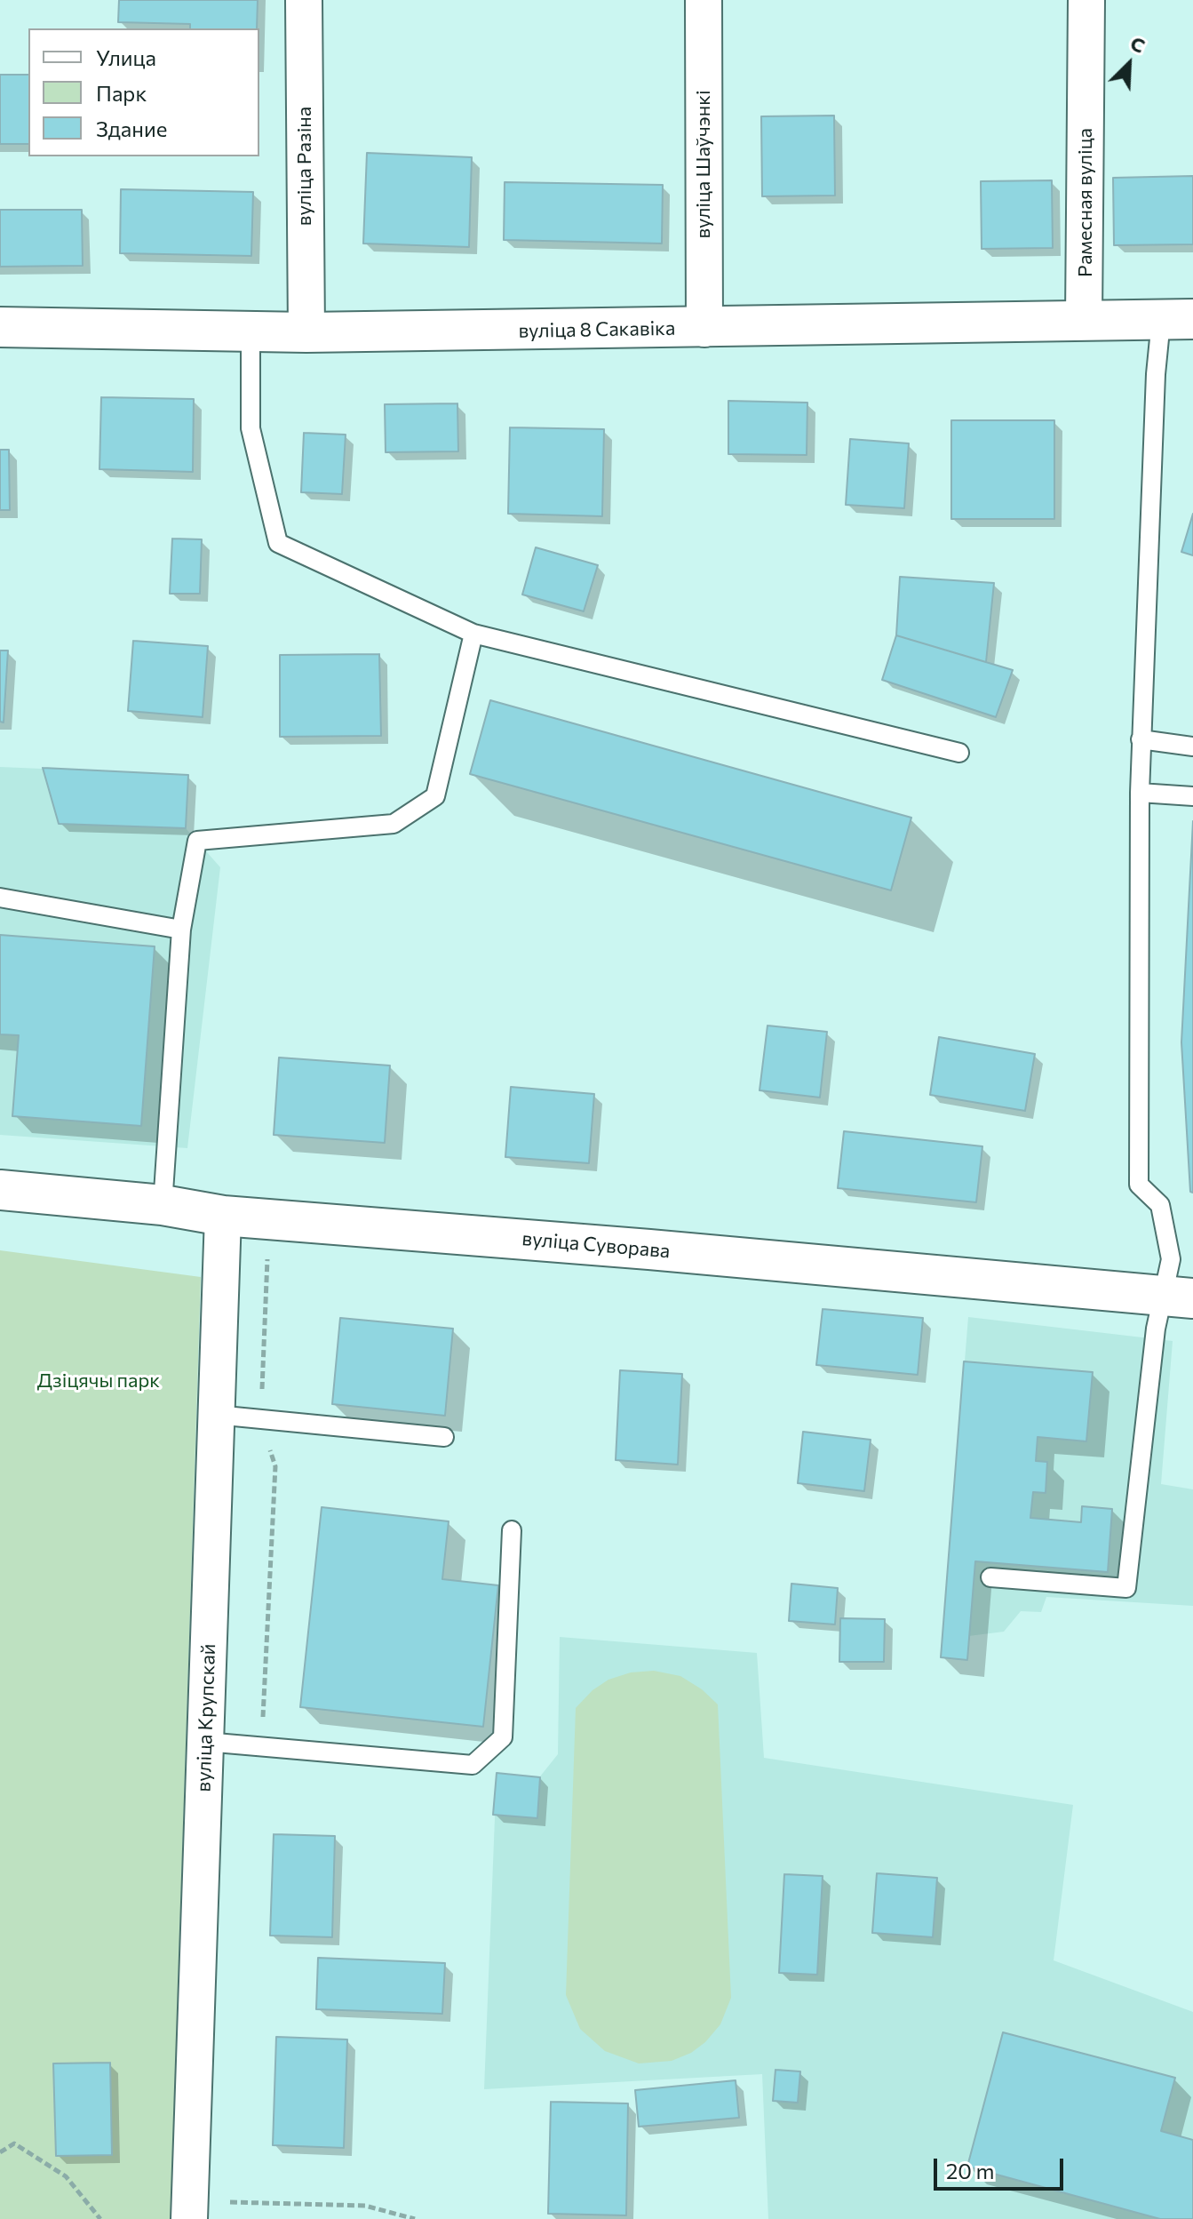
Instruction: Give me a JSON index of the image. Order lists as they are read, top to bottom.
{
  "streets": {
    "street": [
      "вуліца Шаўчэнкі",
      "вуліца Разіна",
      "Рамесная вуліца",
      "вуліца 8 Сакавіка",
      "вуліца Суворава",
      "вуліца Крупскай"
    ]
  },
  "crossings": [
    ["вуліца Шаўчэнкі", "вуліца 8 Сакавіка"],
    ["вуліца Разіна", "вуліца 8 Сакавіка"],
    ["Рамесная вуліца", "вуліца 8 Сакавіка"],
    ["вуліца Суворава", "вуліца Крупскай"]
  ],
  "parks": ["Дзіцячы парк"],
  "legend": ["Улица", "Парк", "Здание"],
  "scale_bar": "20 m",
  "north": "top right"
}
